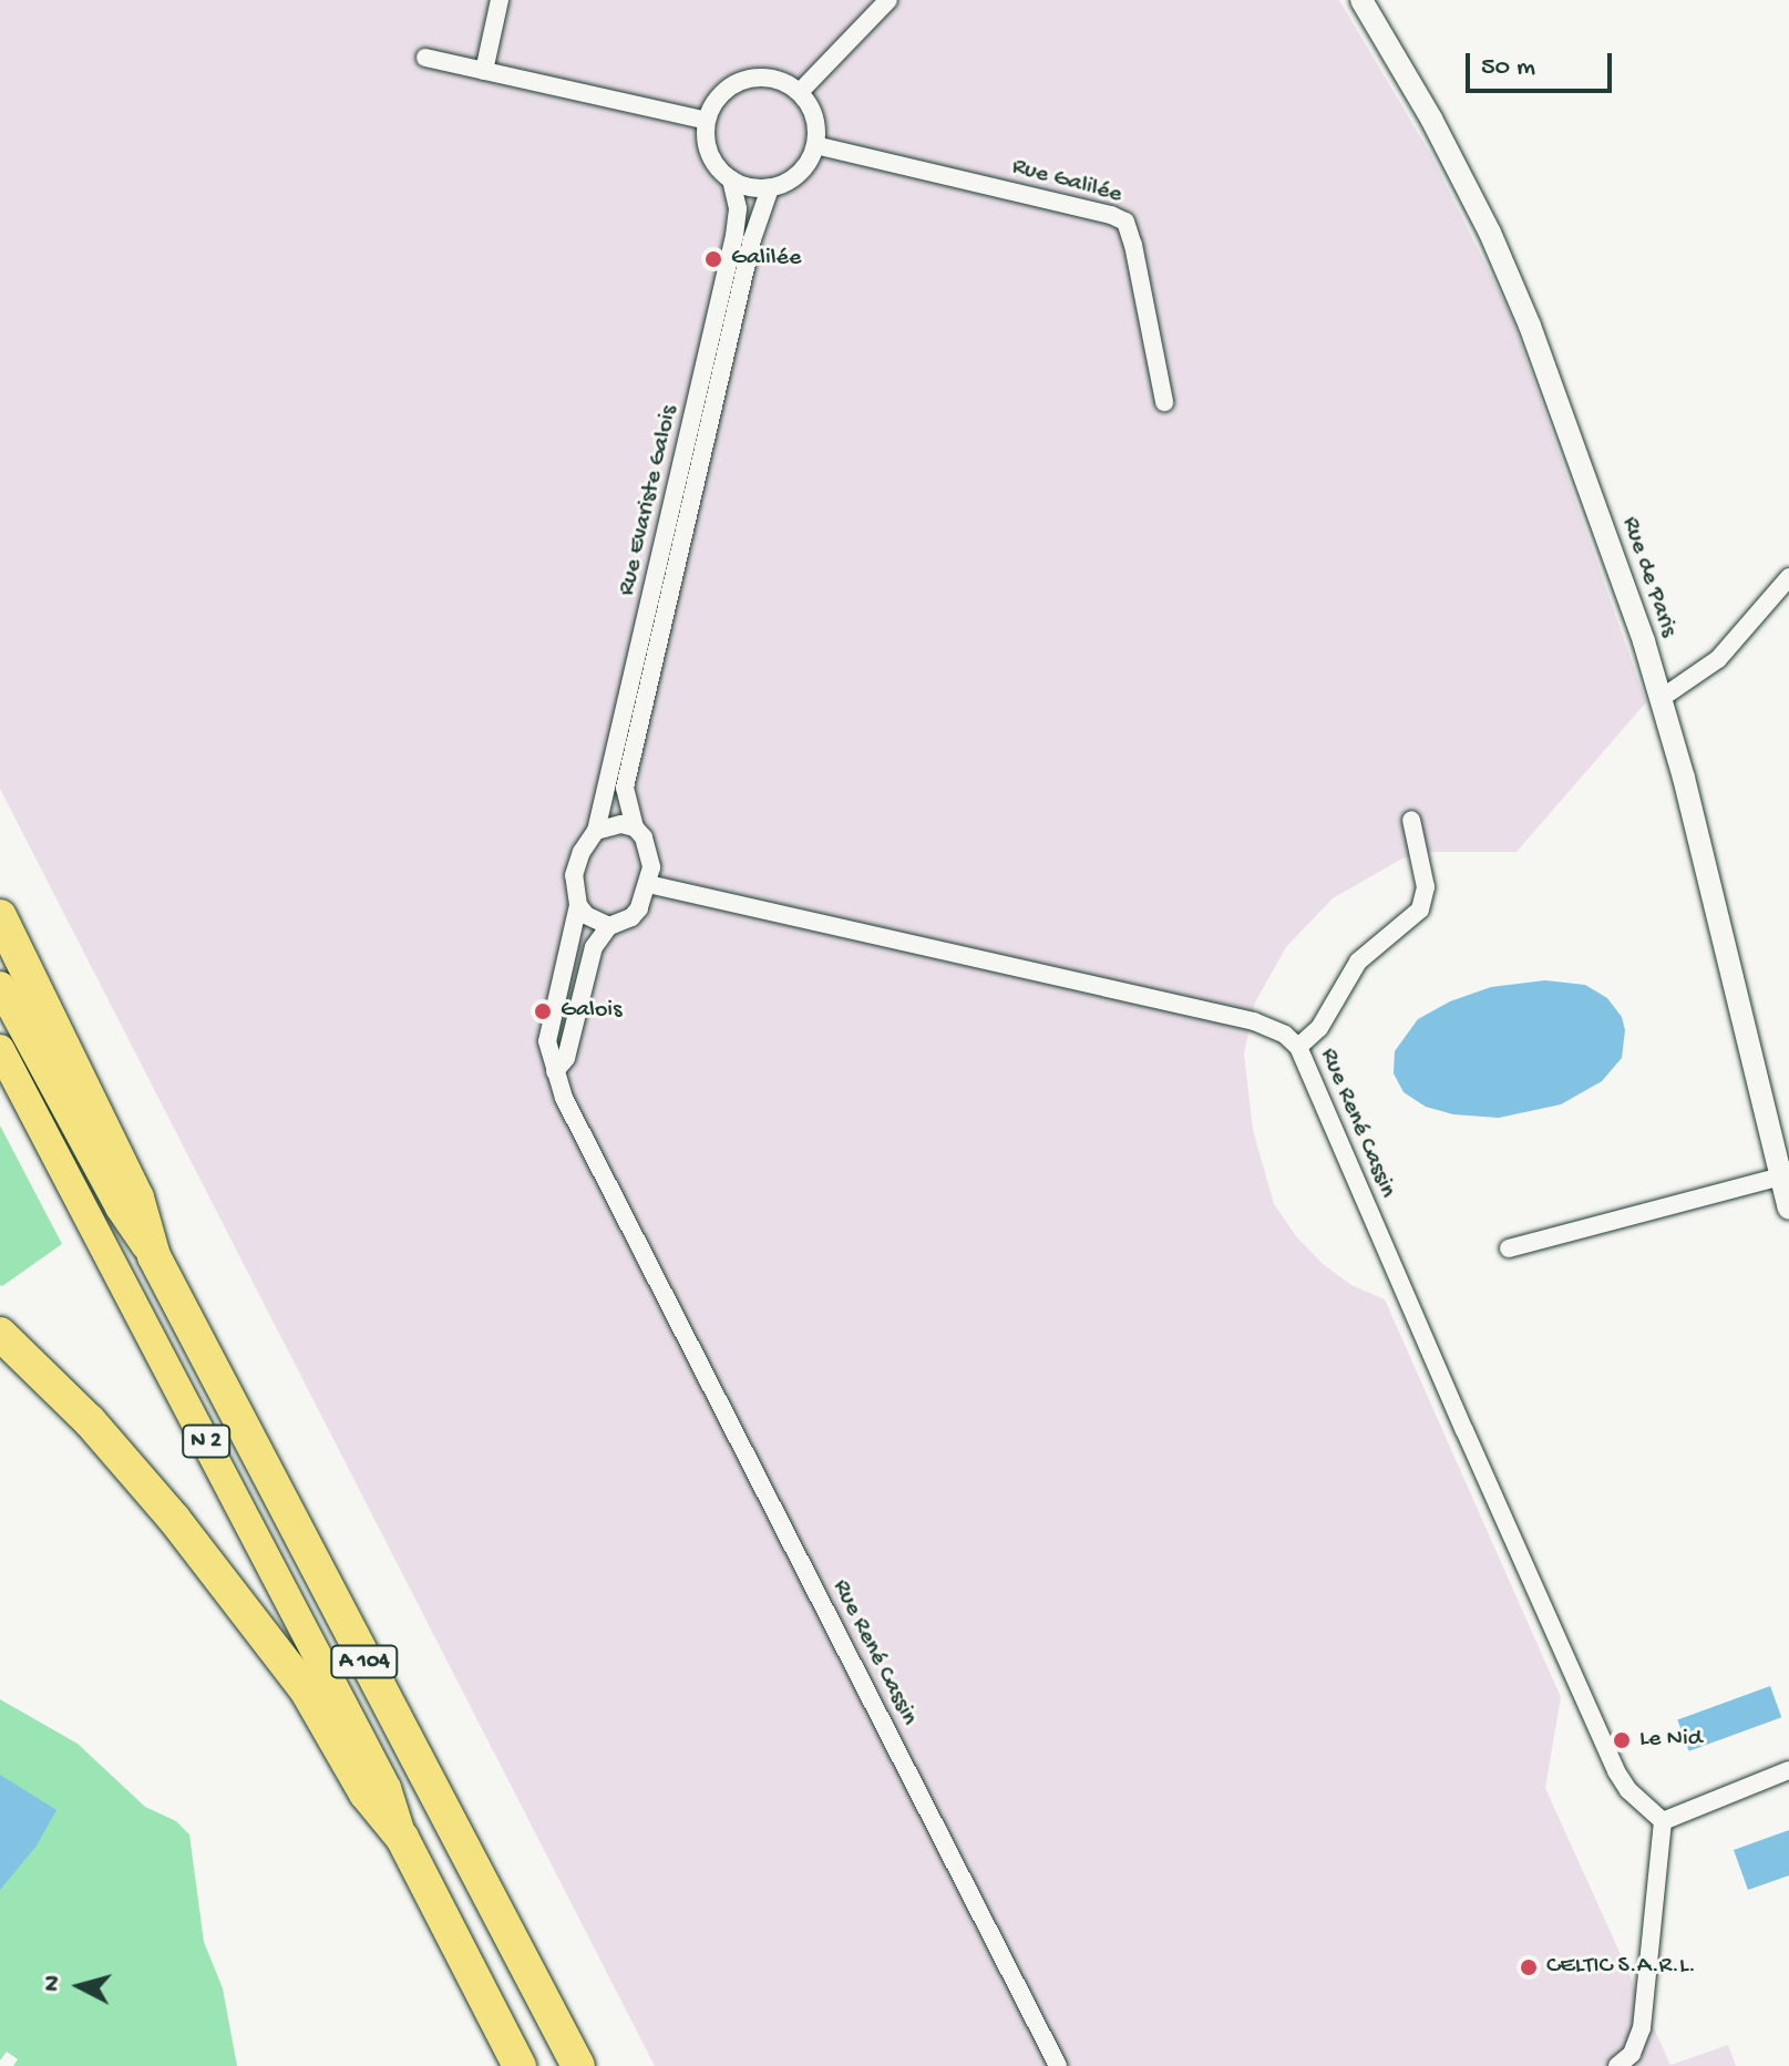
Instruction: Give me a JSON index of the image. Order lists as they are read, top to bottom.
{
  "streets": {
    "highway": ["N 2", "A 104"],
    "street": [
      "Rue Galilée",
      "Rue Evariste Galois",
      "Rue de Paris",
      "Rue René Cassin"
    ]
  },
  "crossings": [
    ["Rue Galilée", "Rue Evariste Galois"],
    ["Rue Evariste Galois", "Rue René Cassin"],
    ["N 2", "A 104"]
  ],
  "places": [
    "Galilée",
    "Galois",
    "Le Nid",
    "CELTIC S.A.R.L."
  ],
  "scale_bar": "50 m",
  "north": "left"
}
